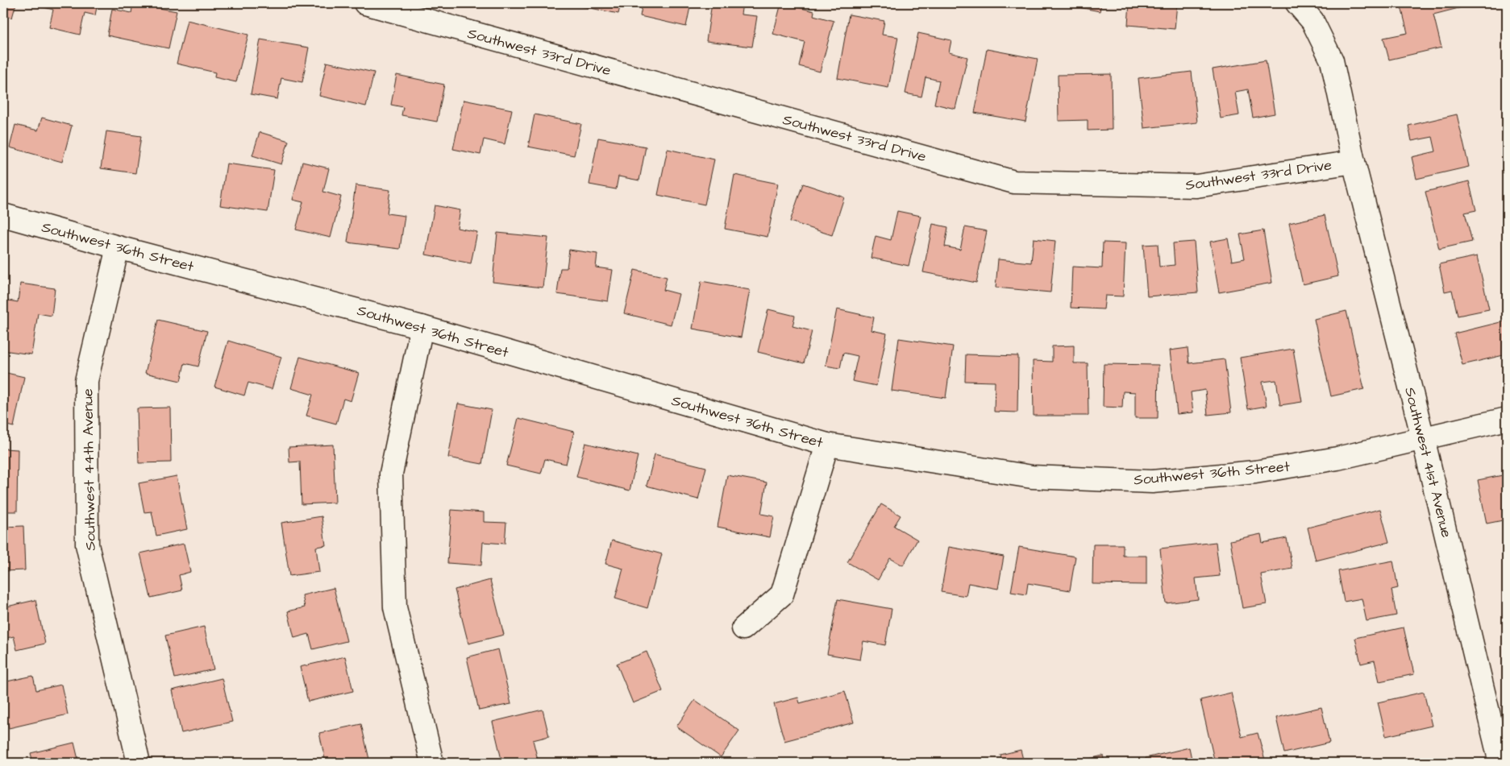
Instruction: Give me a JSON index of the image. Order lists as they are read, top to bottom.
{
  "streets": {
    "street": [
      "Southwest 33rd Drive",
      "Southwest 36th Street",
      "Southwest 41st Avenue",
      "Southwest 44th Avenue"
    ]
  },
  "crossings": [
    ["Southwest 33rd Drive", "Southwest 41st Avenue"],
    ["Southwest 36th Street", "Southwest 41st Avenue"],
    ["Southwest 36th Street", "Southwest 44th Avenue"]
  ]
}
